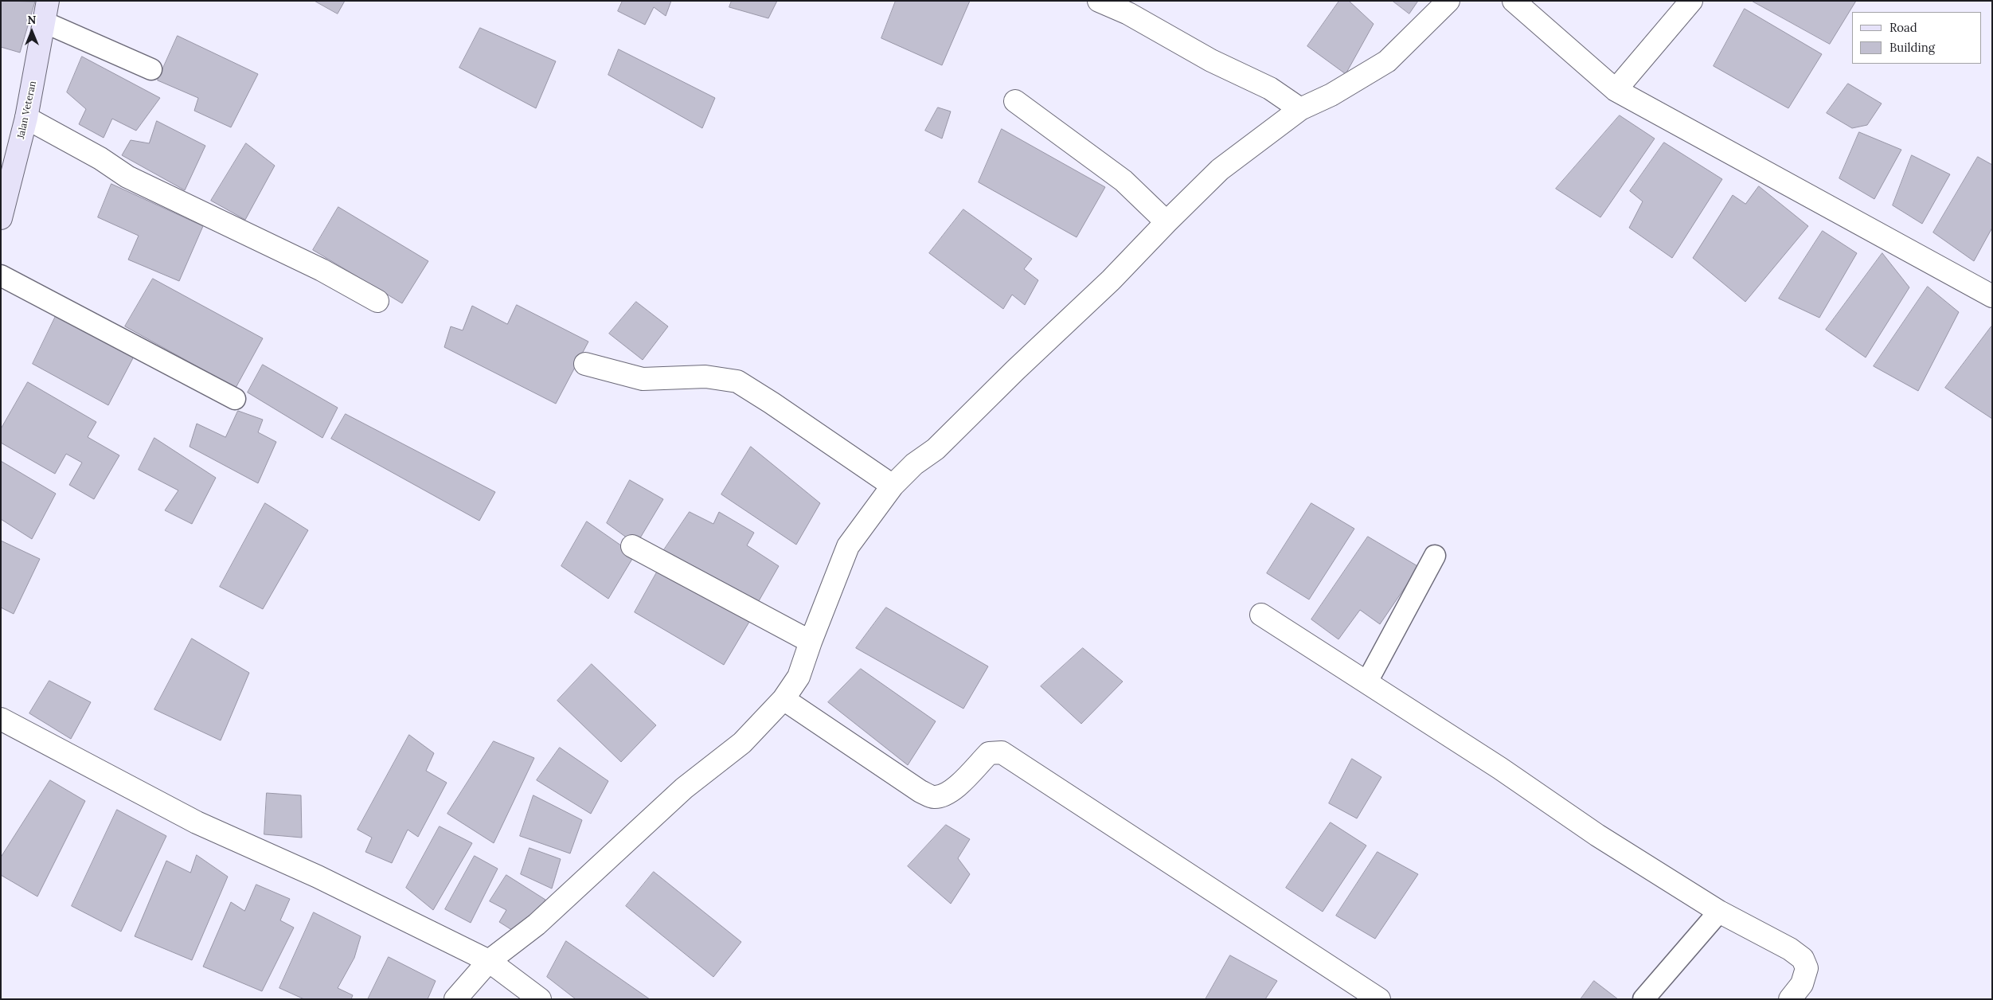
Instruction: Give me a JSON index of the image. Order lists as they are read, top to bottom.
{
  "streets": {
    "street": ["Jalan Veteran"]
  },
  "legend": ["Road", "Building"],
  "north": "top"
}
